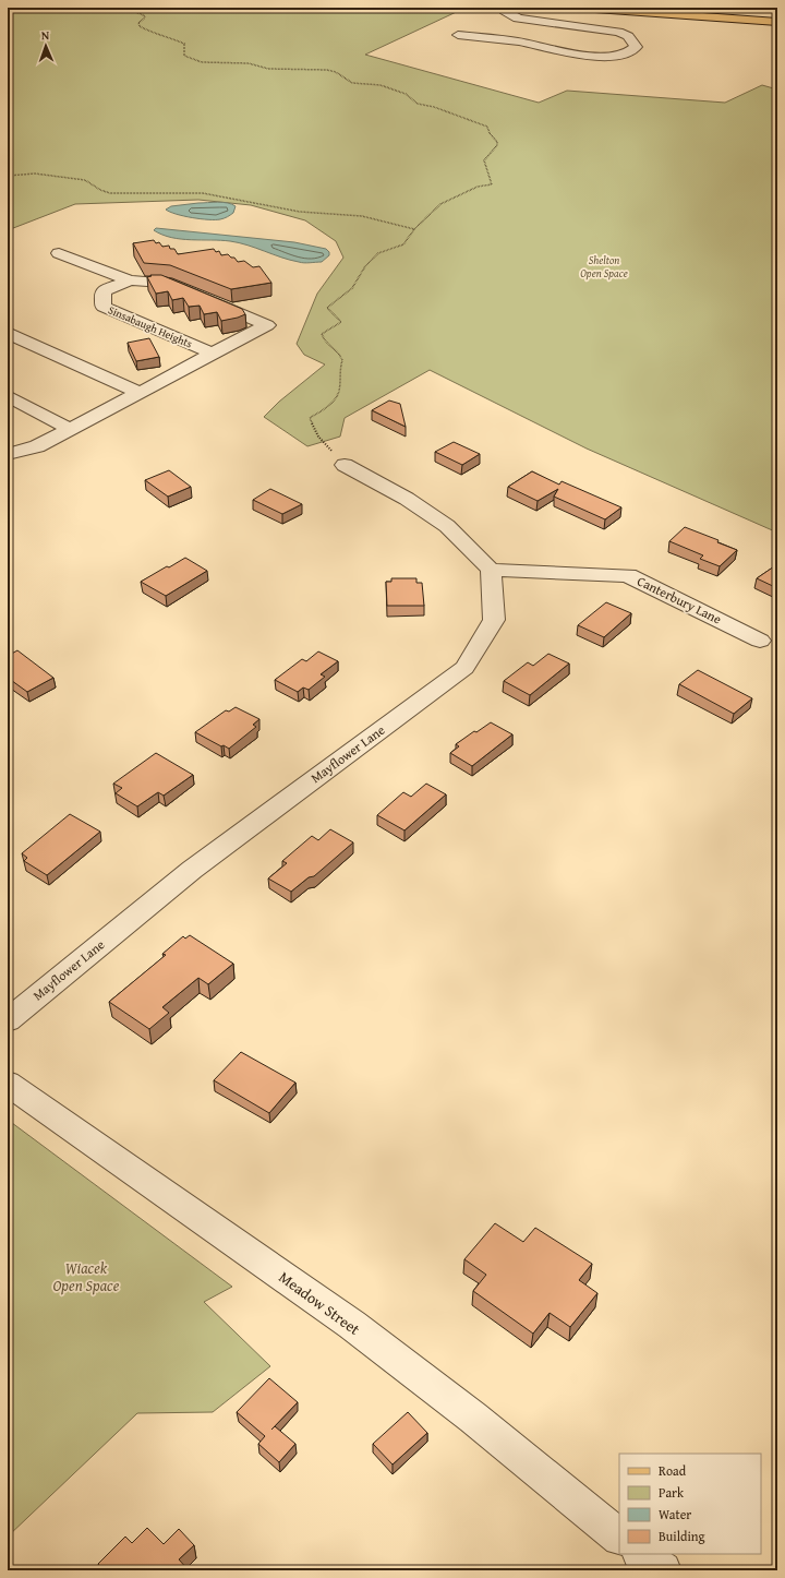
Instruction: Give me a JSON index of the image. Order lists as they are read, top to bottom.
{
  "streets": {
    "street": [
      "Sinsabaugh Heights",
      "Canterbury Lane",
      "Mayflower Lane",
      "Meadow Street"
    ]
  },
  "crossings": [
    ["Canterbury Lane", "Mayflower Lane"]
  ],
  "parks": ["Shelton Open Space", "Wiacek Open Space"],
  "legend": [
    "Road",
    "Park",
    "Water",
    "Building"
  ],
  "north": "top"
}
